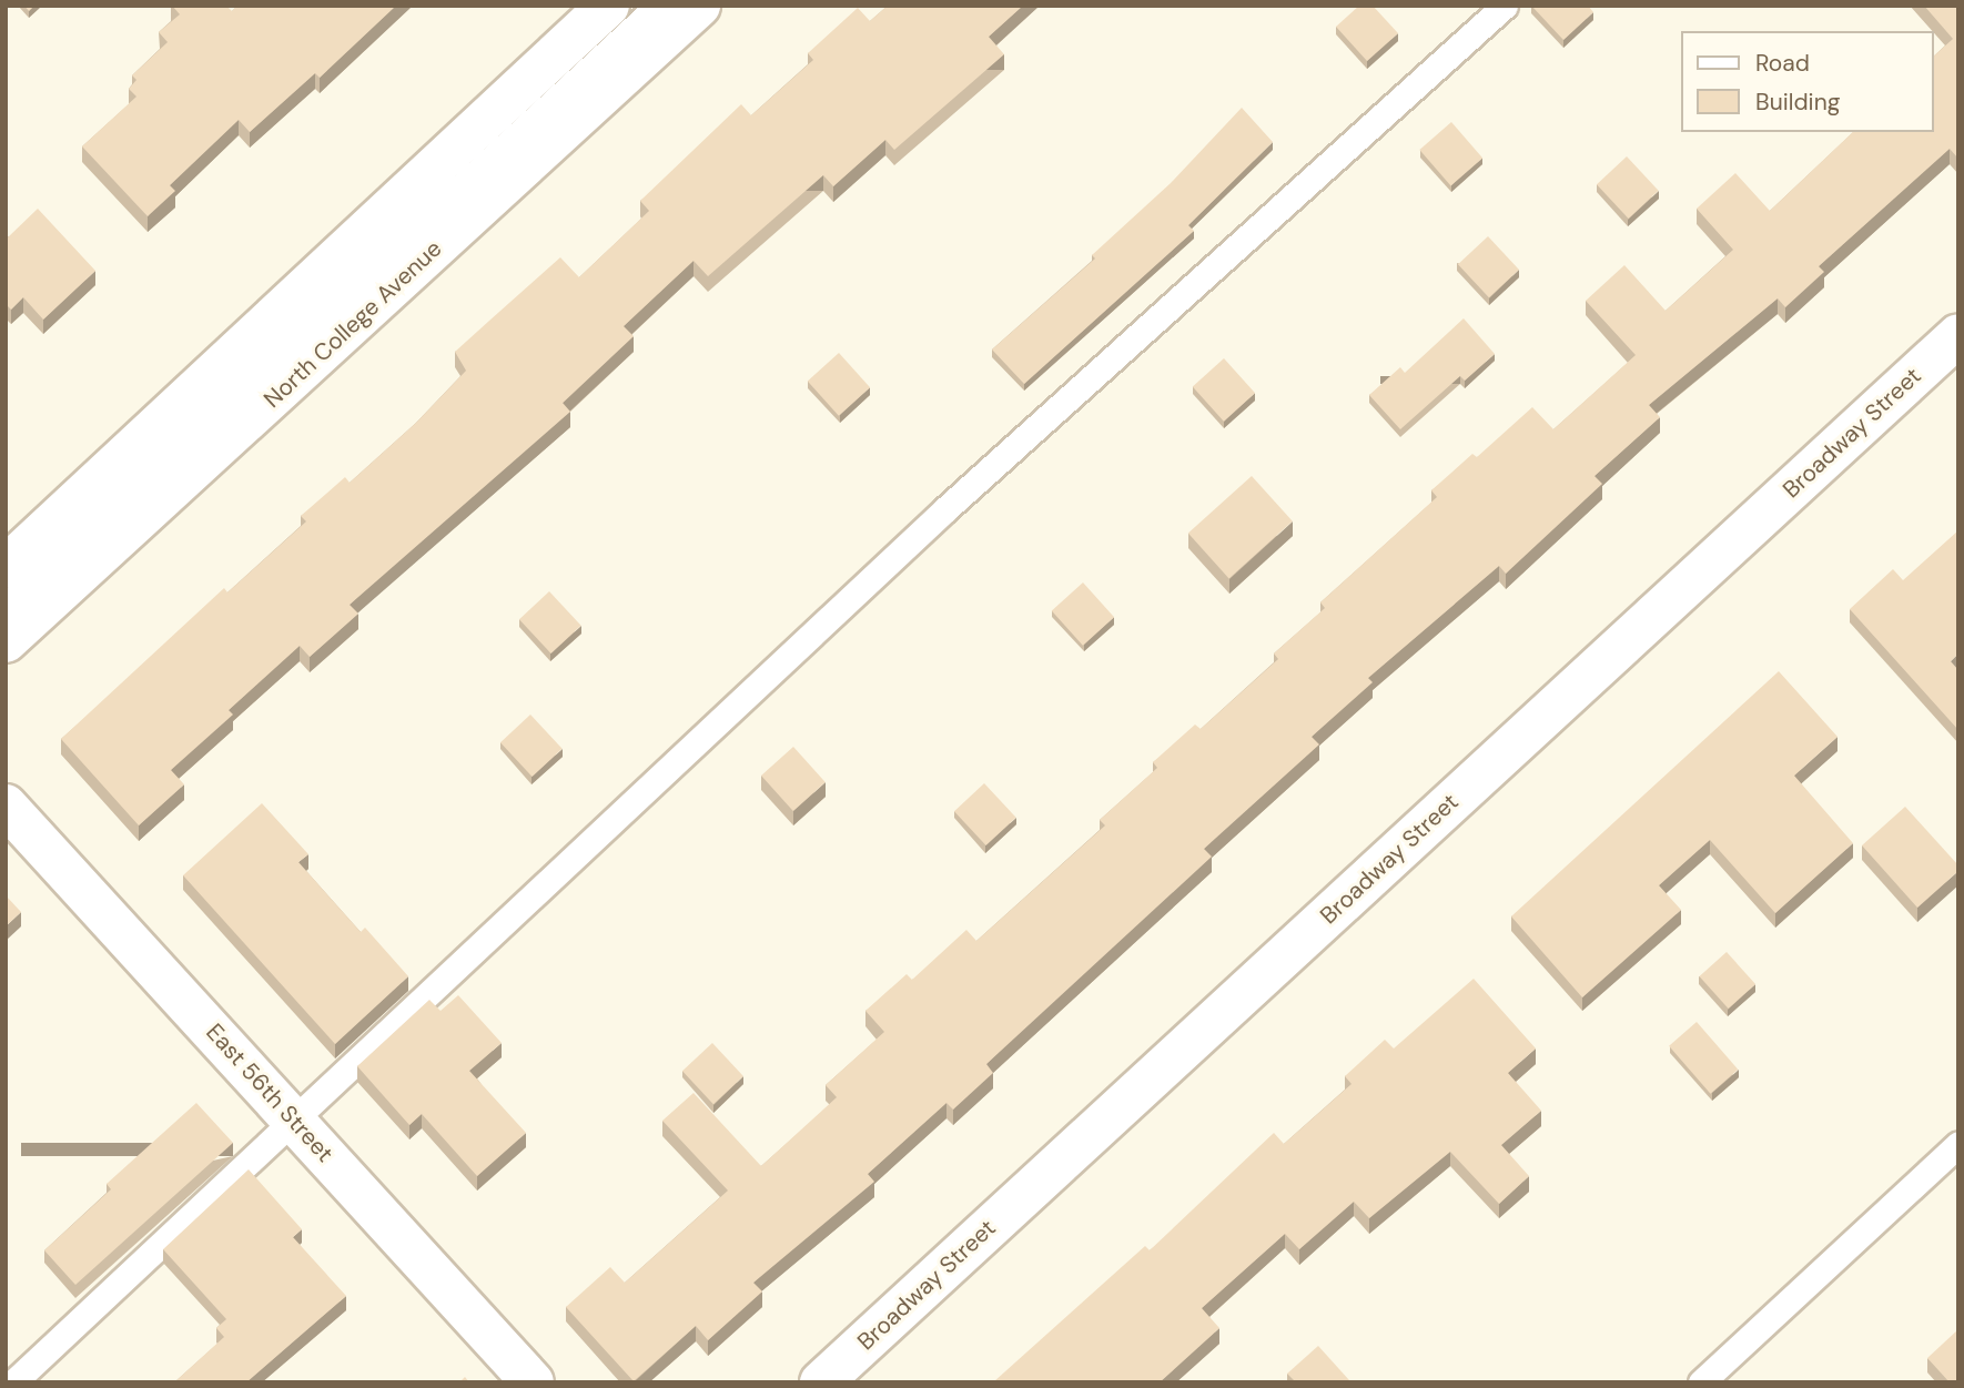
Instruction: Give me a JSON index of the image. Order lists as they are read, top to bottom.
{
  "streets": {
    "street": ["North College Avenue", "Broadway Street", "East 56th Street"]
  },
  "legend": ["Road", "Building"]
}
